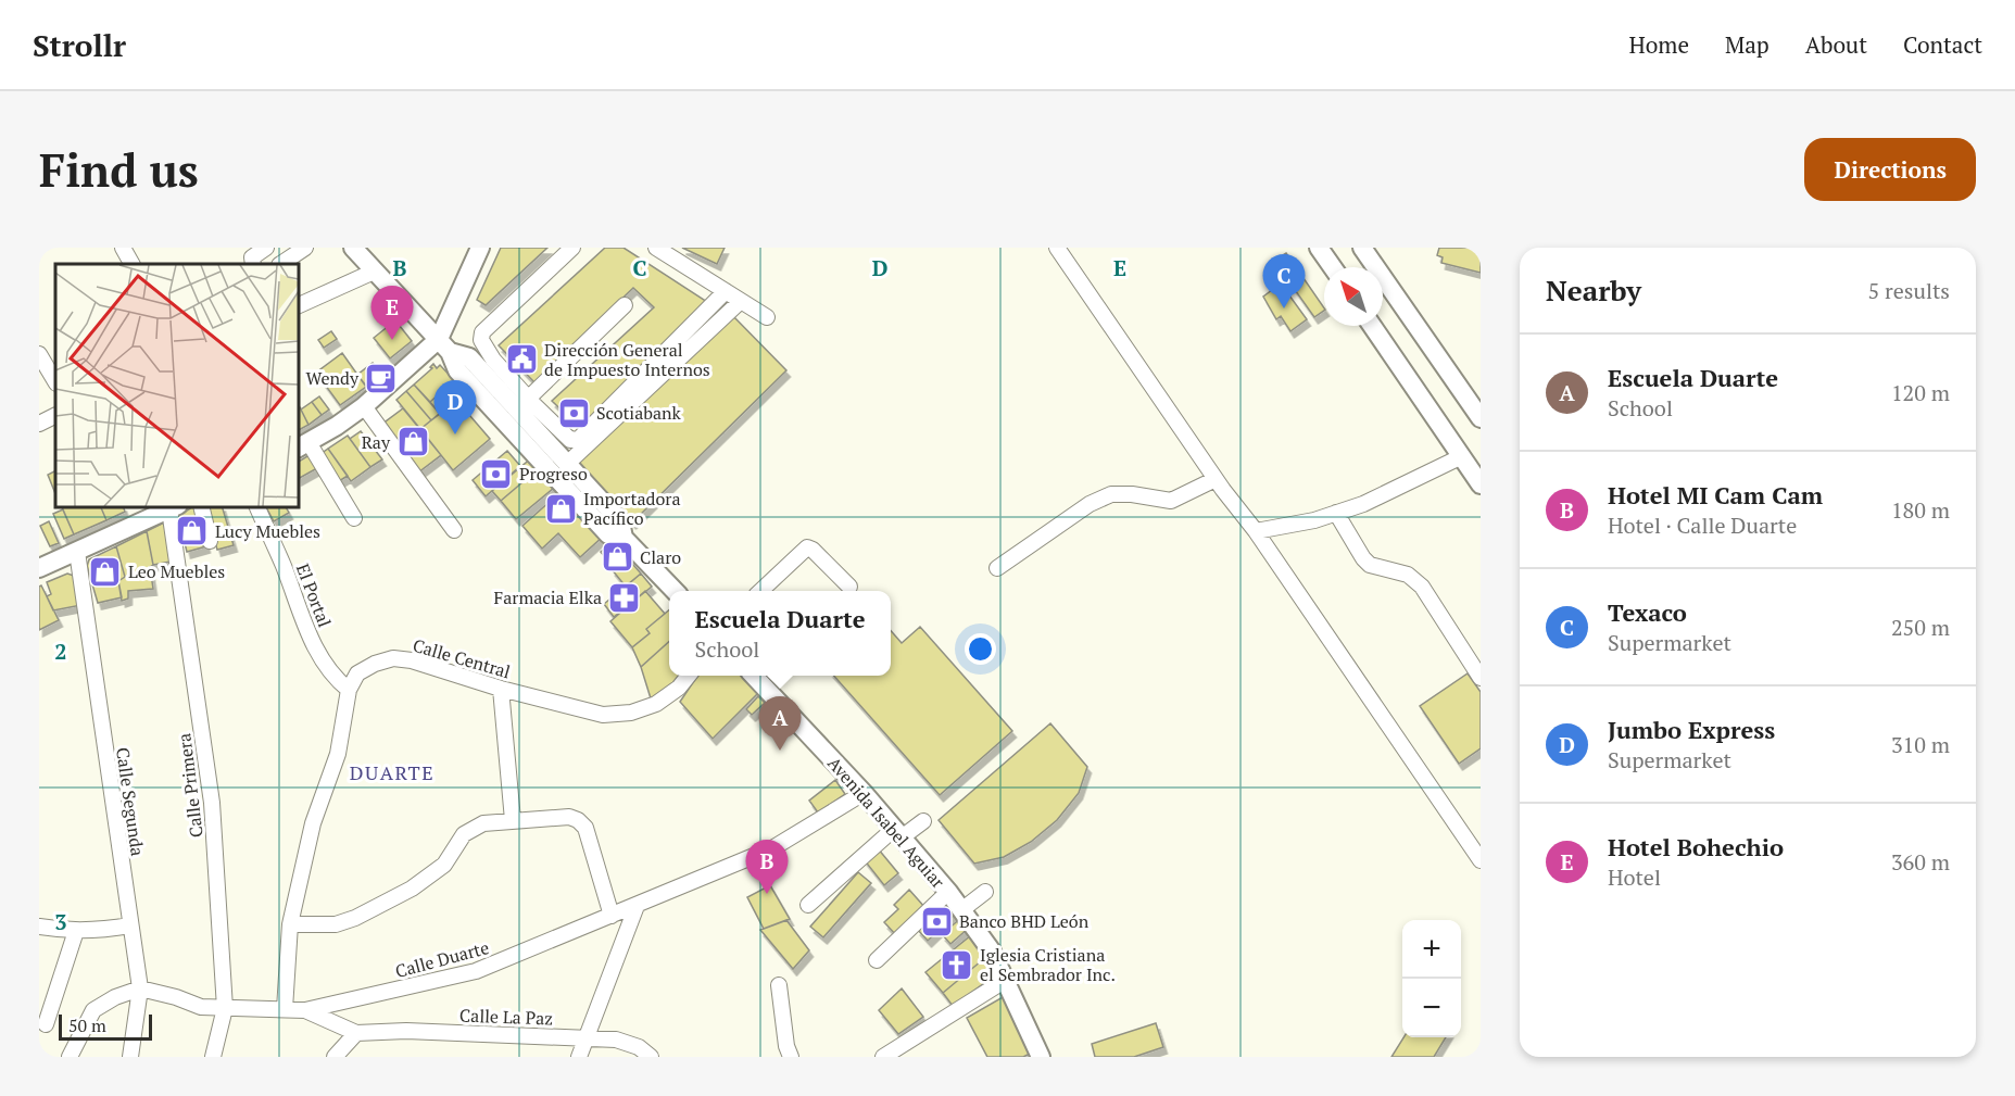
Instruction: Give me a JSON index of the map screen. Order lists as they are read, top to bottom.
{
  "streets": {
    "main road": ["Avenida Isabel Aguiar"],
    "street": [
      "El Portal",
      "Calle Central",
      "Calle Primera",
      "Calle Segunda",
      "Calle Duarte",
      "Calle La Paz"
    ]
  },
  "crossings": [
    ["El Portal", "Calle Central"],
    ["Calle Primera", "Calle Duarte"],
    ["Calle Segunda", "Calle Duarte"],
    ["Avenida Isabel Aguiar", "Calle Duarte"]
  ],
  "districts": ["DUARTE"],
  "places": {
    "public building": ["Dirección General de Impuesto Internos"],
    "cafe": ["Wendy"],
    "bank": ["Scotiabank", "Progreso", "Banco BHD León"],
    "shop": [
      "Ray",
      "Importadora Pacífico",
      "Lucy Muebles",
      "Claro",
      "Leo Muebles"
    ],
    "pharmacy": ["Farmacia Elka"],
    "church": ["Iglesia Cristiana el Sembrador Inc."]
  },
  "scale_bar": "50 m",
  "north": "top left",
  "page": {
    "header": "Strollr",
    "nav": [
      "Home",
      "Map",
      "About",
      "Contact"
    ],
    "buttons": "Directions",
    "title": "Find us",
    "heading": ["Nearby", "5 results"],
    "pins": [
      "C",
      "E",
      "D",
      "A",
      "B"
    ],
    "list": [
      {
        "mark": "A",
        "name": "Escuela Duarte",
        "note": "School",
        "value": "120 m"
      },
      {
        "mark": "B",
        "name": "Hotel MI Cam Cam",
        "note": "Hotel · Calle Duarte",
        "value": "180 m"
      },
      {
        "mark": "C",
        "name": "Texaco",
        "note": "Supermarket",
        "value": "250 m"
      },
      {
        "mark": "D",
        "name": "Jumbo Express",
        "note": "Supermarket",
        "value": "310 m"
      },
      {
        "mark": "E",
        "name": "Hotel Bohechio",
        "note": "Hotel",
        "value": "360 m"
      }
    ],
    "popup": ["Escuela Duarte", "School"],
    "map_buttons": ["+", "−"],
    "scale": "50 m"
  },
  "grid": {
    "columns": [
      "B",
      "C",
      "D",
      "E"
    ],
    "rows": ["2", "3"]
  }
}
